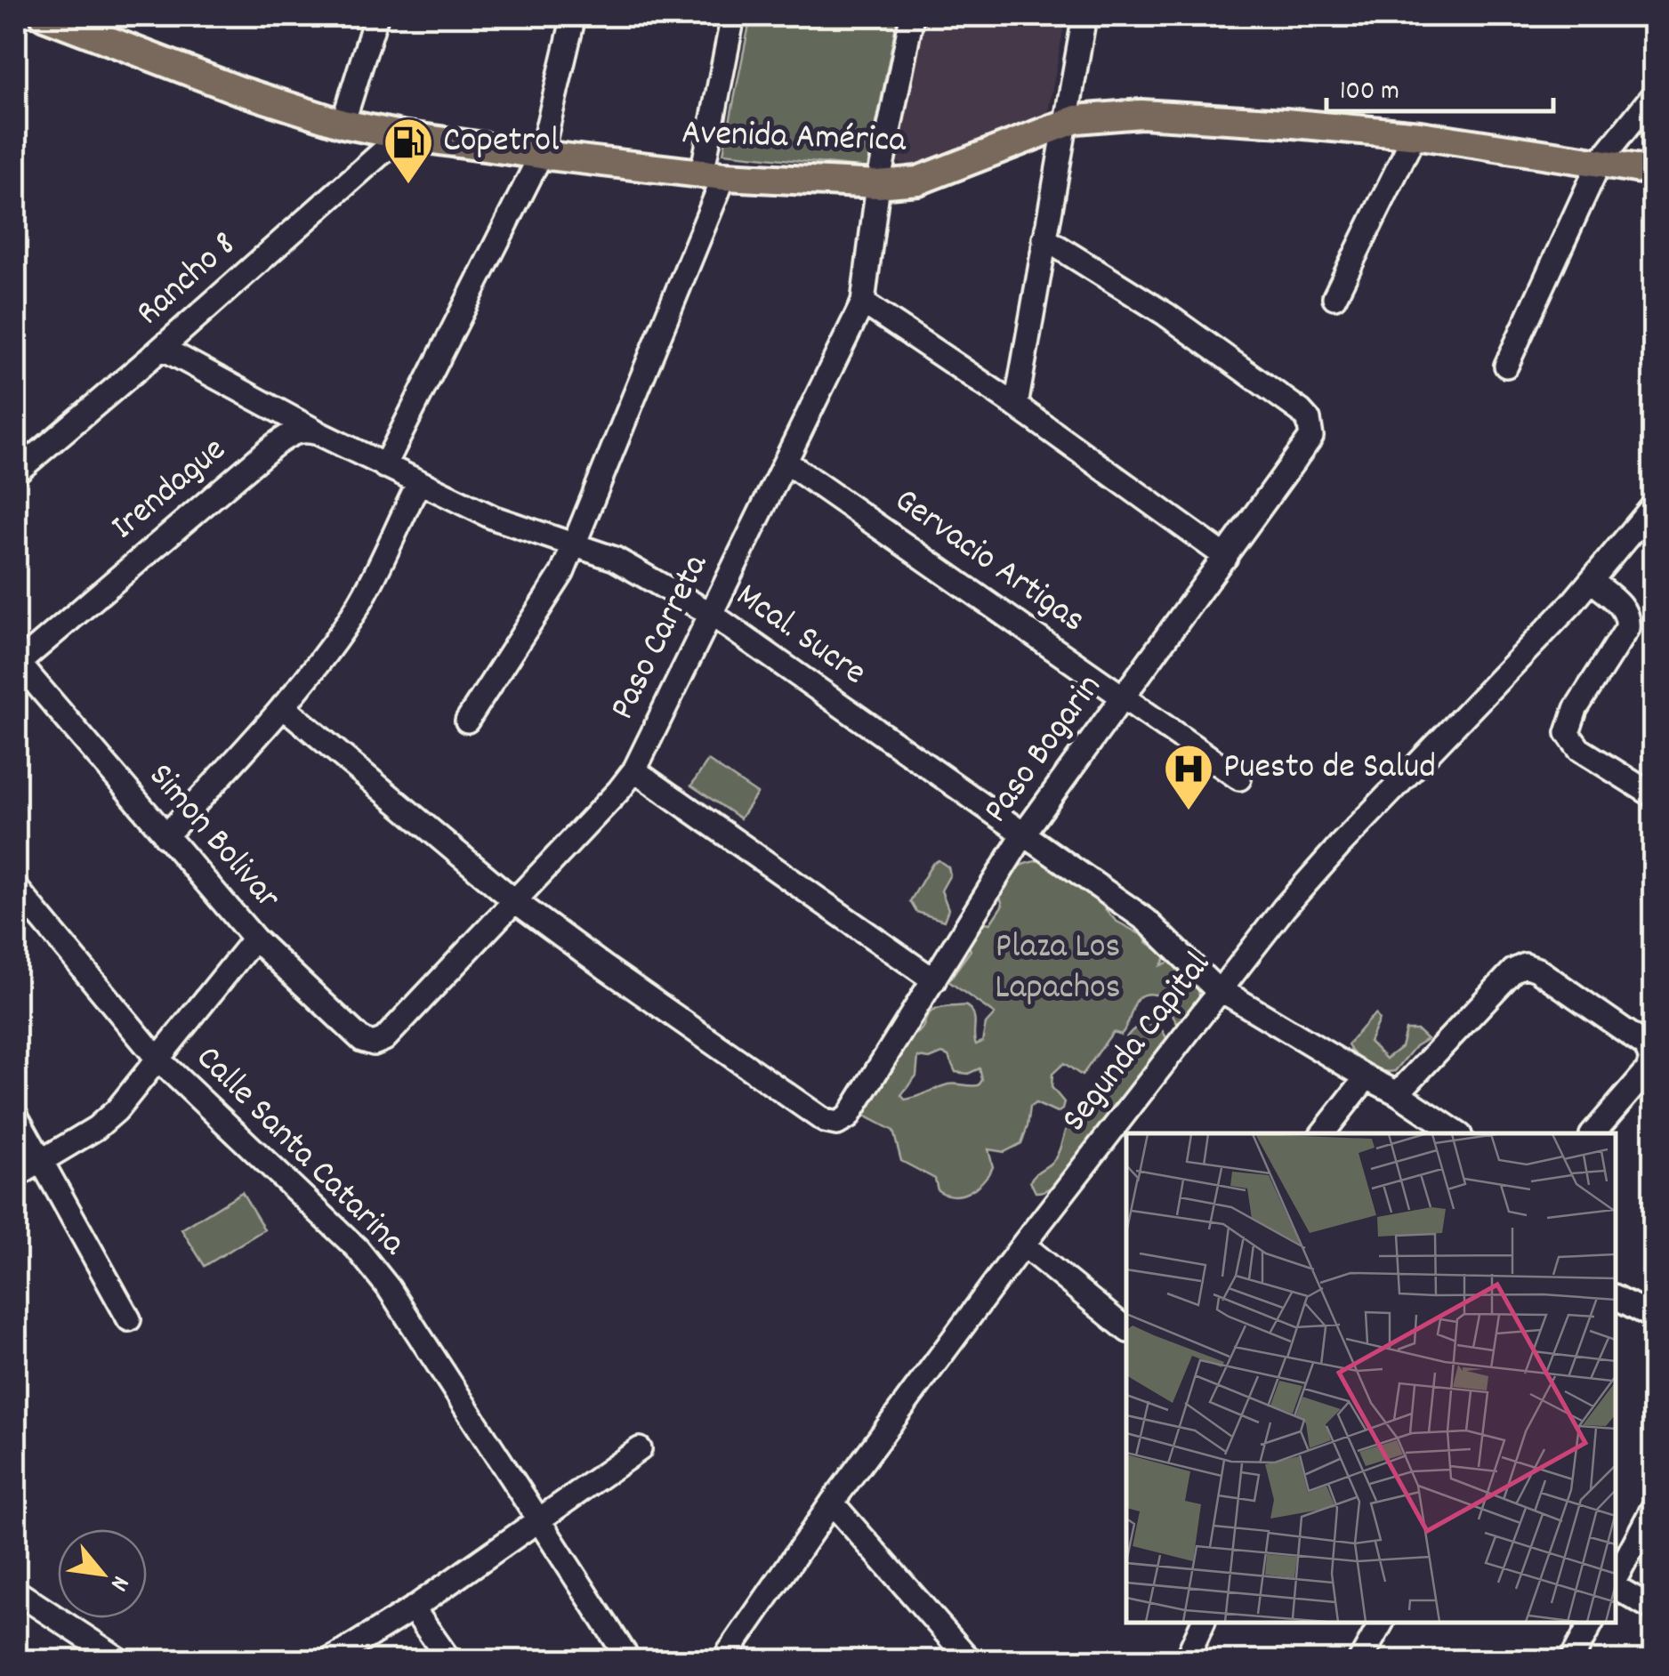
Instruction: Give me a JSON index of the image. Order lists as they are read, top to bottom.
{
  "streets": {
    "main road": ["Avenida América"],
    "street": [
      "Rancho 8",
      "Irendague",
      "Gervacio Artigas",
      "Mcal. Sucre",
      "Paso Carreta",
      "Paso Bogarin",
      "Simon Bolivar",
      "Segunda Capital",
      "Calle Santa Catarina"
    ]
  },
  "crossings": [
    ["Avenida América", "Rancho 8"],
    ["Avenida América", "Paso Carreta"],
    ["Irendague", "Simon Bolivar"],
    ["Gervacio Artigas", "Paso Carreta"],
    ["Gervacio Artigas", "Paso Bogarin"],
    ["Mcal. Sucre", "Paso Carreta"],
    ["Mcal. Sucre", "Paso Bogarin"],
    ["Mcal. Sucre", "Segunda Capital"],
    ["Paso Carreta", "Paso Bogarin"],
    ["Paso Carreta", "Simon Bolivar"]
  ],
  "parks": ["Plaza Los Lapachos"],
  "places": {
    "fuel station": ["Copetrol"],
    "hospital": ["Puesto de Salud"]
  },
  "scale_bar": "100 m",
  "north": "bottom right"
}
